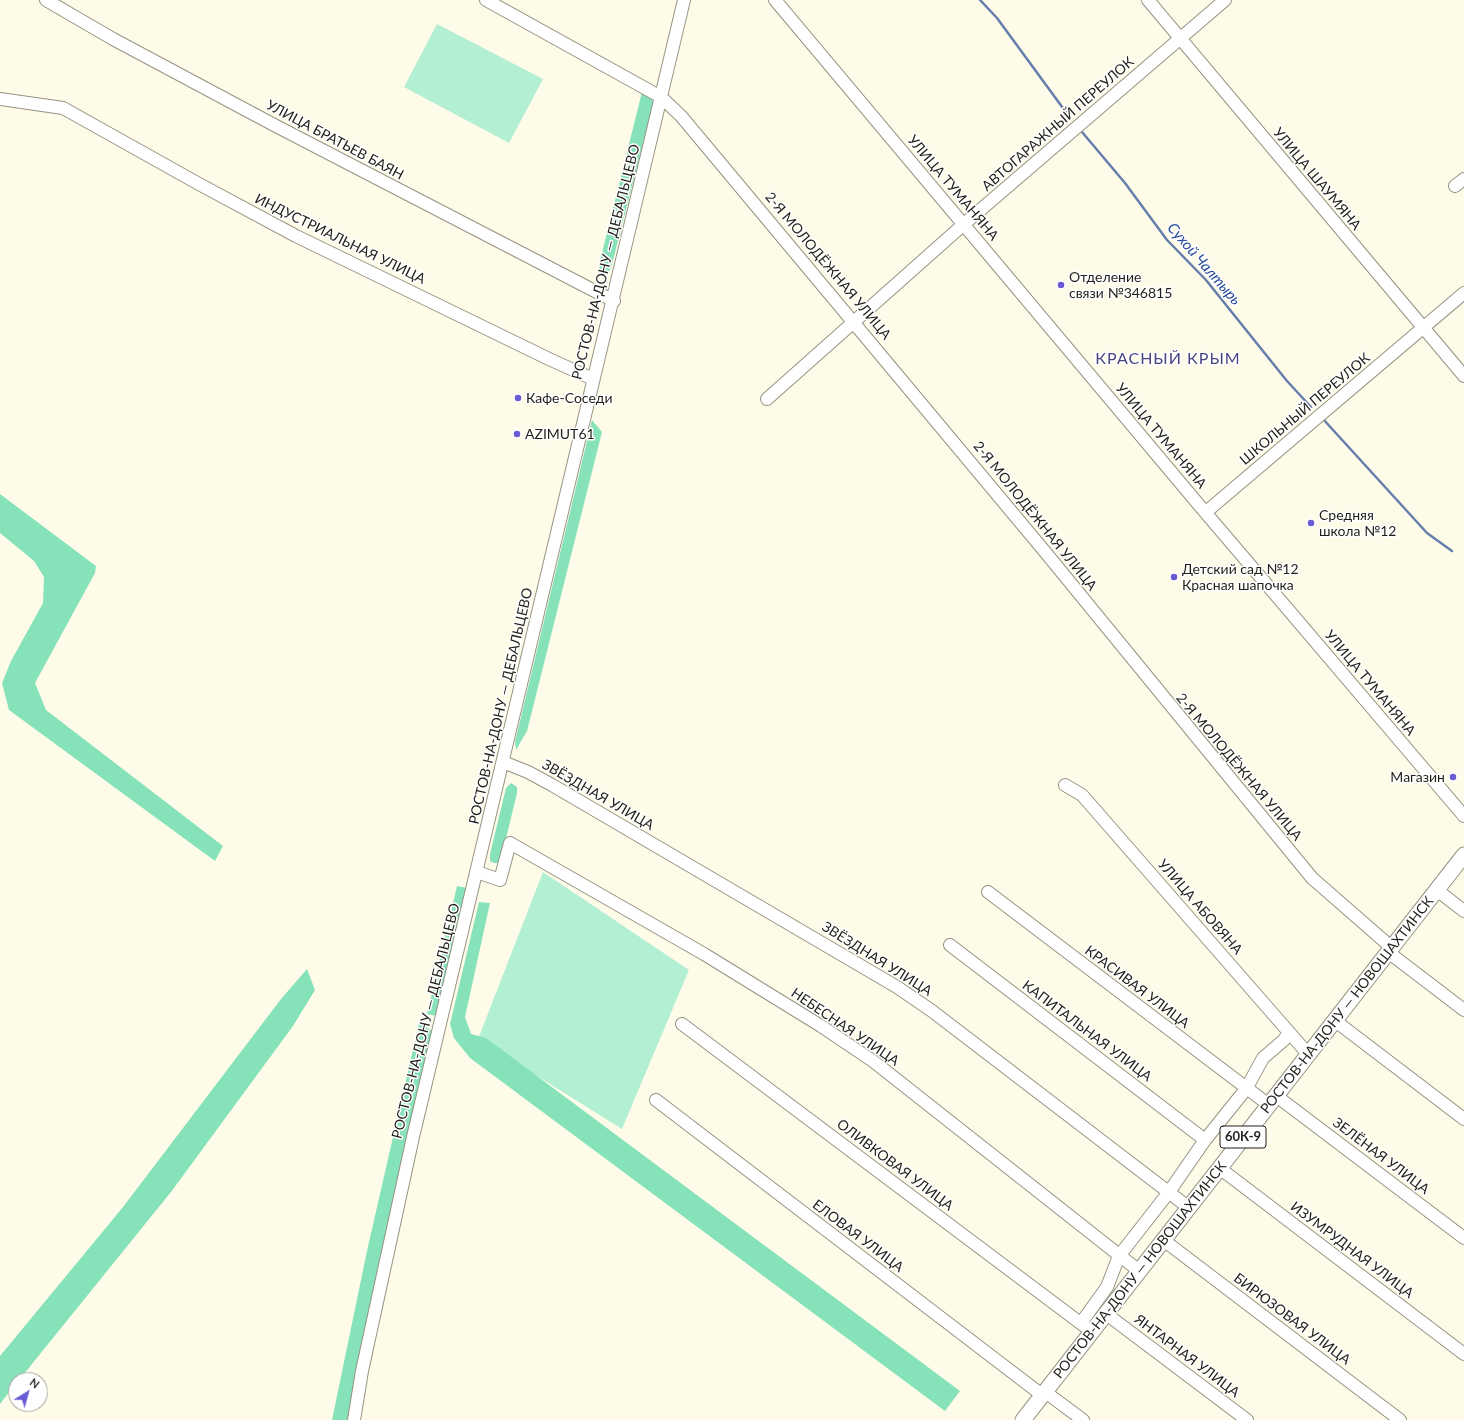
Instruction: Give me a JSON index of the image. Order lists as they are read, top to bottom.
{
  "streets": {
    "main road": ["РОСТОВ-НА-ДОНУ — НОВОШАХТИНСК", "60К-9"],
    "street": [
      "АВТОГАРАЖНЫЙ ПЕРЕУЛОК",
      "УЛИЦА БРАТЬЕВ БАЯН",
      "УЛИЦА ШАУМЯНА",
      "УЛИЦА ТУМАНЯНА",
      "ИНДУСТРИАЛЬНАЯ УЛИЦА",
      "РОСТОВ-НА-ДОНУ — ДЕБАЛЬЦЕВО",
      "2-Я МОЛОДЁЖНАЯ УЛИЦА",
      "ШКОЛЬНЫЙ ПЕРЕУЛОК",
      "ЗВЁЗДНАЯ УЛИЦА",
      "УЛИЦА АБОВЯНА",
      "КРАСИВАЯ УЛИЦА",
      "НЕБЕСНАЯ УЛИЦА",
      "КАПИТАЛЬНАЯ УЛИЦА",
      "ЗЕЛЁНАЯ УЛИЦА",
      "ОЛИВКОВАЯ УЛИЦА",
      "ЕЛОВАЯ УЛИЦА",
      "ИЗУМРУДНАЯ УЛИЦА",
      "БИРЮЗОВАЯ УЛИЦА",
      "ЯНТАРНАЯ УЛИЦА"
    ]
  },
  "crossings": [
    ["АВТОГАРАЖНЫЙ ПЕРЕУЛОК", "УЛИЦА ШАУМЯНА"],
    ["АВТОГАРАЖНЫЙ ПЕРЕУЛОК", "УЛИЦА ТУМАНЯНА"],
    ["АВТОГАРАЖНЫЙ ПЕРЕУЛОК", "2-Я МОЛОДЁЖНАЯ УЛИЦА"],
    ["УЛИЦА БРАТЬЕВ БАЯН", "РОСТОВ-НА-ДОНУ — ДЕБАЛЬЦЕВО"],
    ["УЛИЦА ШАУМЯНА", "ШКОЛЬНЫЙ ПЕРЕУЛОК"],
    ["УЛИЦА ТУМАНЯНА", "ШКОЛЬНЫЙ ПЕРЕУЛОК"],
    ["ИНДУСТРИАЛЬНАЯ УЛИЦА", "РОСТОВ-НА-ДОНУ — ДЕБАЛЬЦЕВО"],
    ["РОСТОВ-НА-ДОНУ — ДЕБАЛЬЦЕВО", "2-Я МОЛОДЁЖНАЯ УЛИЦА"],
    ["РОСТОВ-НА-ДОНУ — ДЕБАЛЬЦЕВО", "ЗВЁЗДНАЯ УЛИЦА"],
    ["РОСТОВ-НА-ДОНУ — ДЕБАЛЬЦЕВО", "НЕБЕСНАЯ УЛИЦА"],
    ["2-Я МОЛОДЁЖНАЯ УЛИЦА", "РОСТОВ-НА-ДОНУ — НОВОШАХТИНСК"],
    ["ЗВЁЗДНАЯ УЛИЦА", "РОСТОВ-НА-ДОНУ — НОВОШАХТИНСК"],
    ["УЛИЦА АБОВЯНА", "РОСТОВ-НА-ДОНУ — НОВОШАХТИНСК"],
    ["КРАСИВАЯ УЛИЦА", "РОСТОВ-НА-ДОНУ — НОВОШАХТИНСК"],
    ["КРАСИВАЯ УЛИЦА", "ЗЕЛЁНАЯ УЛИЦА"],
    ["РОСТОВ-НА-ДОНУ — НОВОШАХТИНСК", "НЕБЕСНАЯ УЛИЦА"],
    ["РОСТОВ-НА-ДОНУ — НОВОШАХТИНСК", "ЗЕЛЁНАЯ УЛИЦА"],
    ["РОСТОВ-НА-ДОНУ — НОВОШАХТИНСК", "ОЛИВКОВАЯ УЛИЦА"],
    ["РОСТОВ-НА-ДОНУ — НОВОШАХТИНСК", "ЕЛОВАЯ УЛИЦА"],
    ["РОСТОВ-НА-ДОНУ — НОВОШАХТИНСК", "ИЗУМРУДНАЯ УЛИЦА"],
    ["РОСТОВ-НА-ДОНУ — НОВОШАХТИНСК", "БИРЮЗОВАЯ УЛИЦА"],
    ["РОСТОВ-НА-ДОНУ — НОВОШАХТИНСК", "ЯНТАРНАЯ УЛИЦА"]
  ],
  "districts": ["КРАСНЫЙ КРЫМ"],
  "water": ["Сухой Чалтырь"],
  "places": [
    "Отделение связи №346815",
    "Кафе-Соседи",
    "AZIMUT61",
    "Средняя школа №12",
    "Детский сад №12 Красная шапочка",
    "Магазин"
  ],
  "north": "top right"
}
